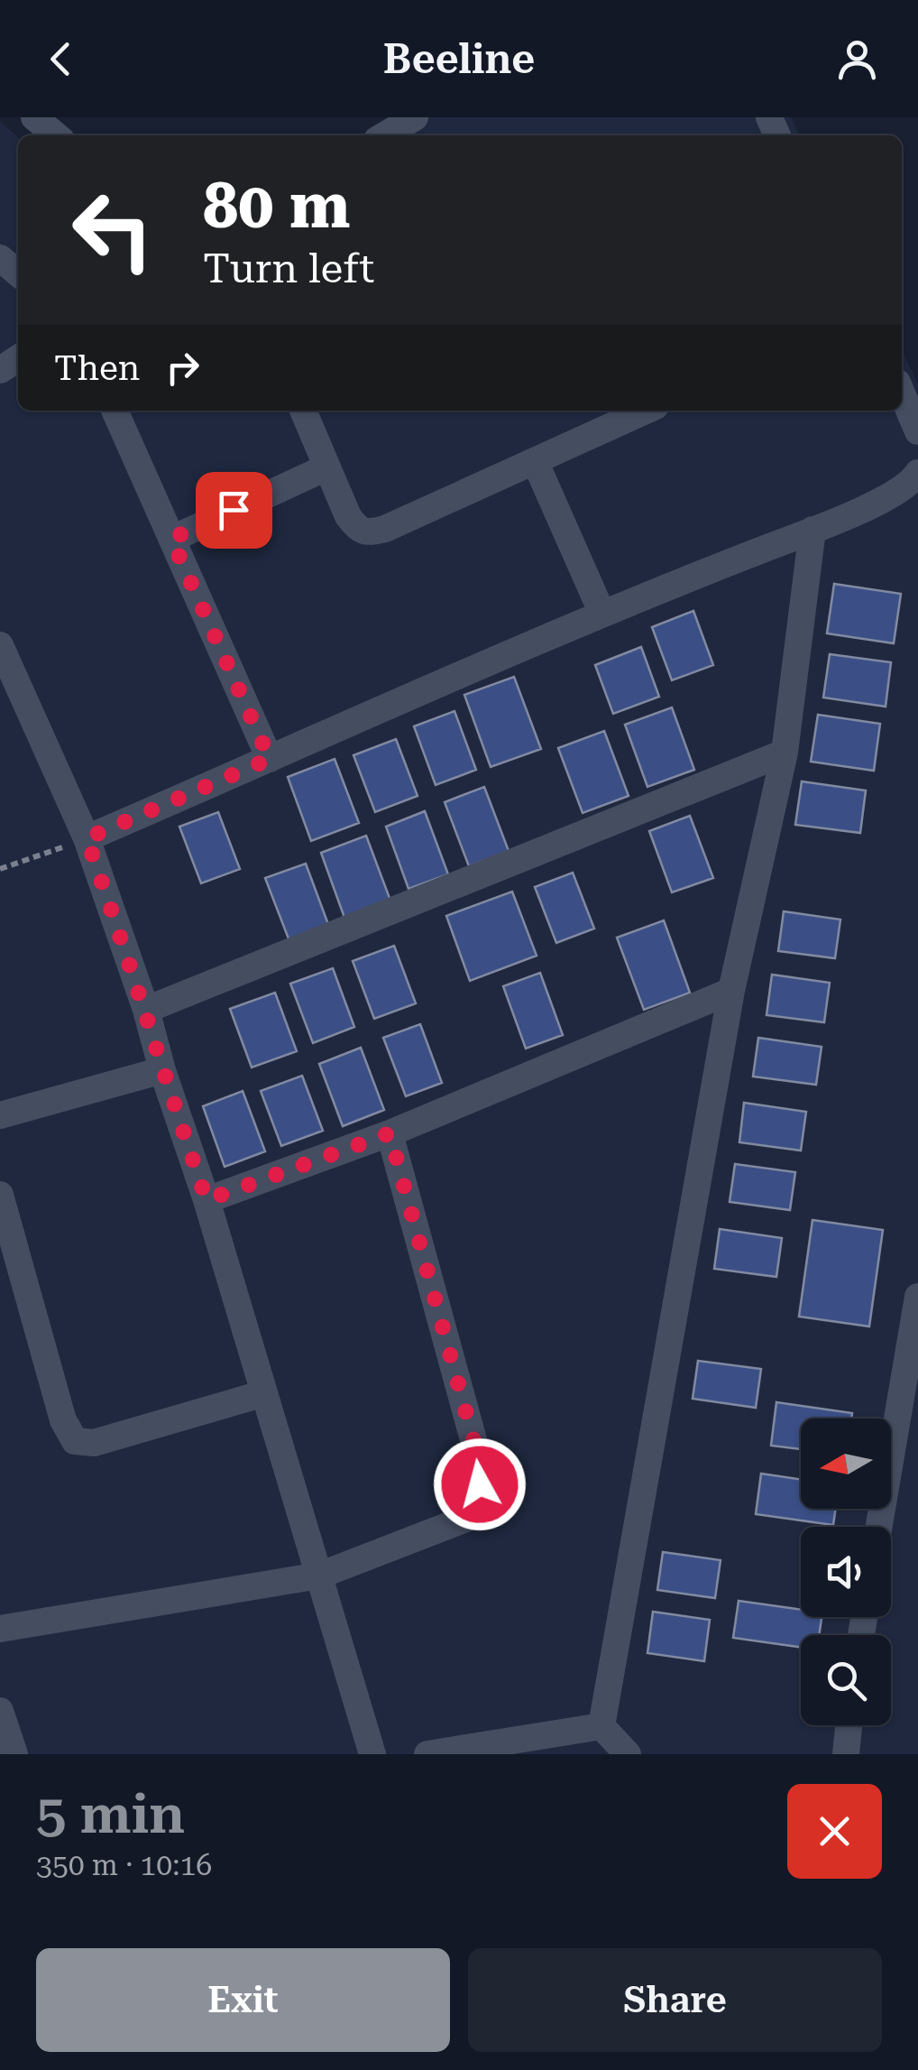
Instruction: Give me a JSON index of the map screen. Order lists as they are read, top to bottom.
{
  "north": "left",
  "page": {
    "header": "Beeline",
    "turn": ["80 m", "Turn left"],
    "then": "Then",
    "heading": ["5 min", "350 m · 10:16"],
    "buttons": ["Exit", "Share"]
  }
}
